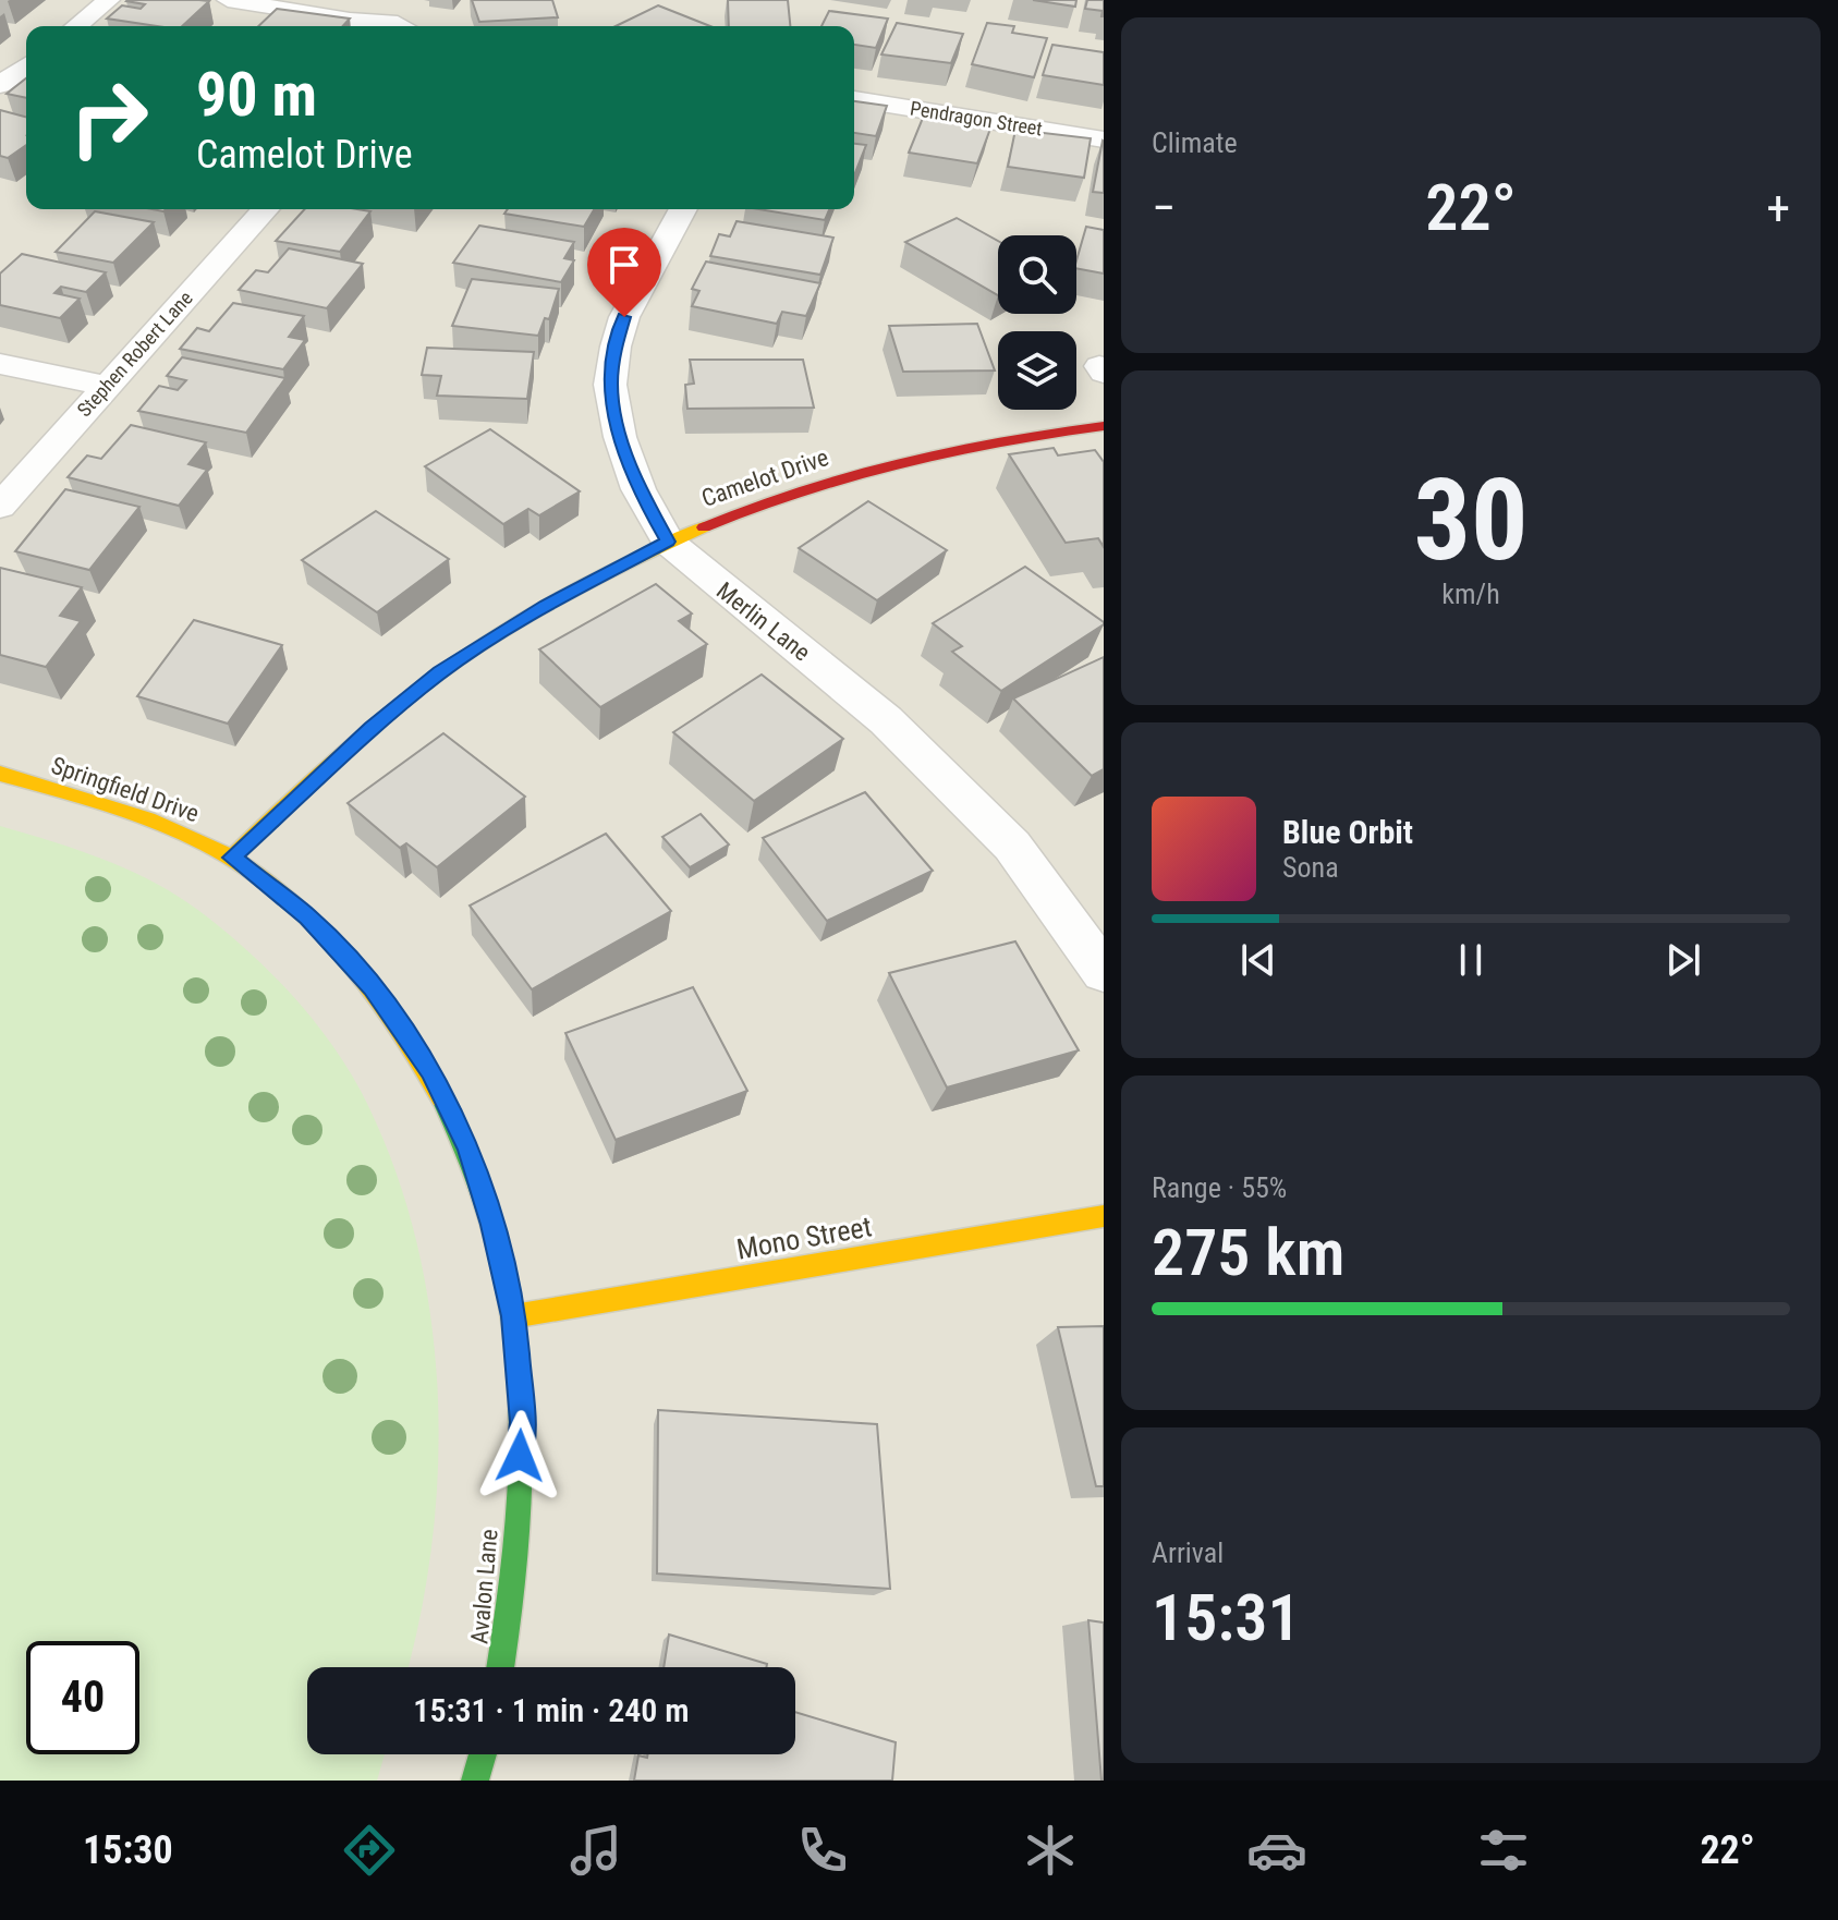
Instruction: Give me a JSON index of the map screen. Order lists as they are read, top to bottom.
{
  "streets": {
    "street": [
      "Pendragon Street",
      "Stephen Robert Lane",
      "Camelot Drive",
      "Merlin Lane",
      "Springfield Drive",
      "Mono Street",
      "Avalon Lane"
    ]
  },
  "crossings": [
    ["Camelot Drive", "Merlin Lane"],
    ["Camelot Drive", "Springfield Drive"],
    ["Camelot Drive", "Avalon Lane"],
    ["Springfield Drive", "Avalon Lane"],
    ["Mono Street", "Avalon Lane"]
  ],
  "page": {
    "tile": [
      "Climate",
      ["30", "km/h"],
      ["Range · 55%", "275 km"],
      ["Arrival", "15:31"]
    ],
    "turn": ["90 m", "Camelot Drive"],
    "heat": ["−", "22°", "+"],
    "song": ["Blue Orbit", "Sona"],
    "limit": "40",
    "trip": "15:31 · 1 min · 240 m",
    "tabs": ["15:30", "22°"]
  }
}
